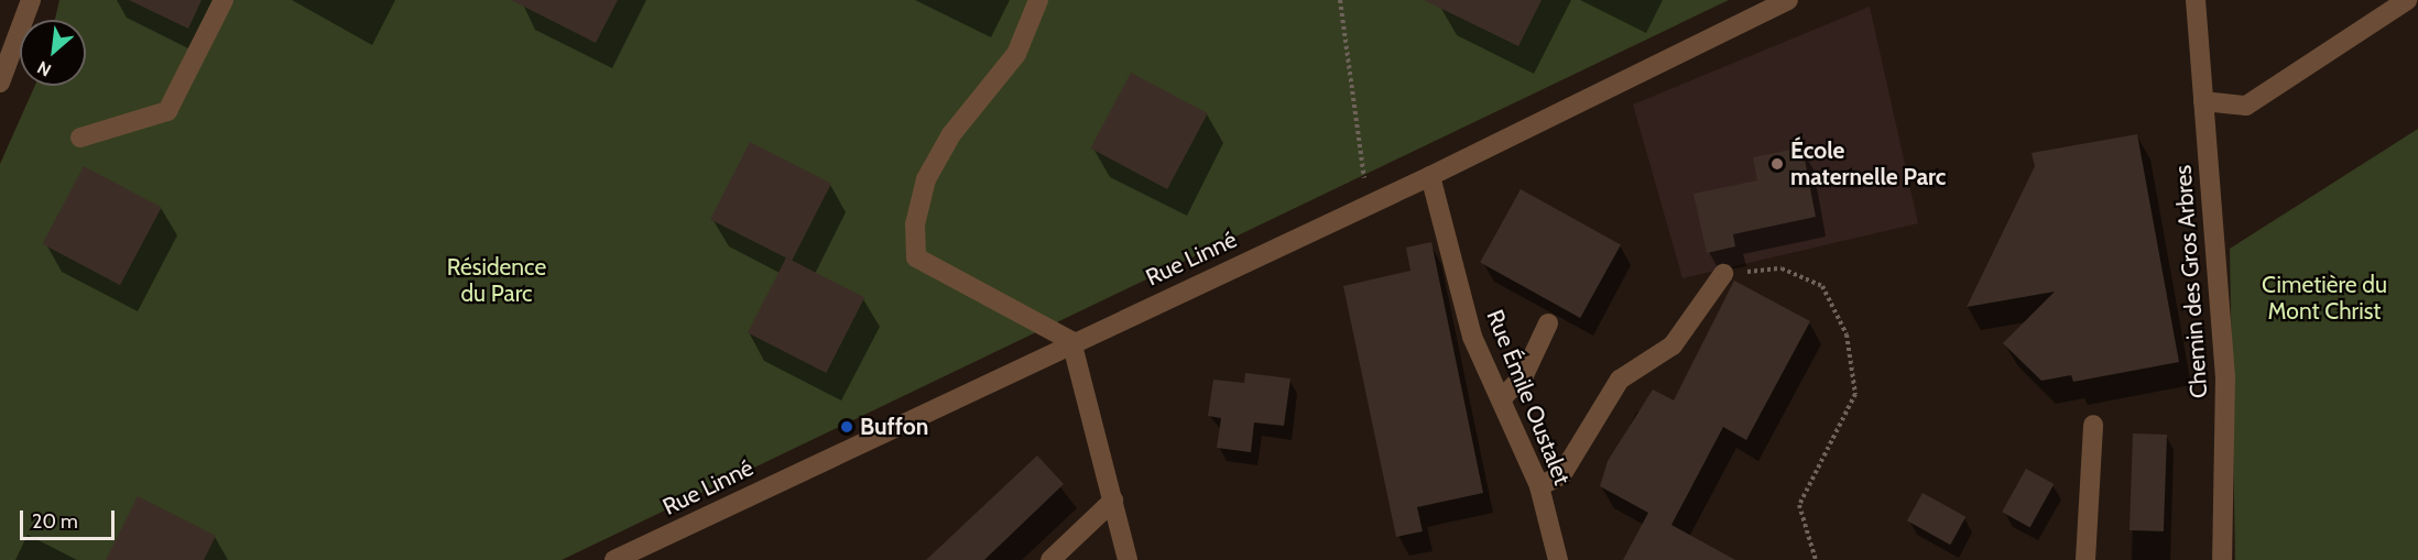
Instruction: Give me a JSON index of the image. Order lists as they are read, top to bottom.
{
  "streets": {
    "street": ["Rue Linné", "Chemin des Gros Arbres", "Rue Émile Oustalet"]
  },
  "crossings": [
    ["Rue Linné", "Rue Émile Oustalet"]
  ],
  "parks": ["Résidence du Parc", "Cimetière du Mont Christ"],
  "places": ["École maternelle Parc", "Buffon"],
  "scale_bar": "20 m",
  "north": "bottom left"
}
